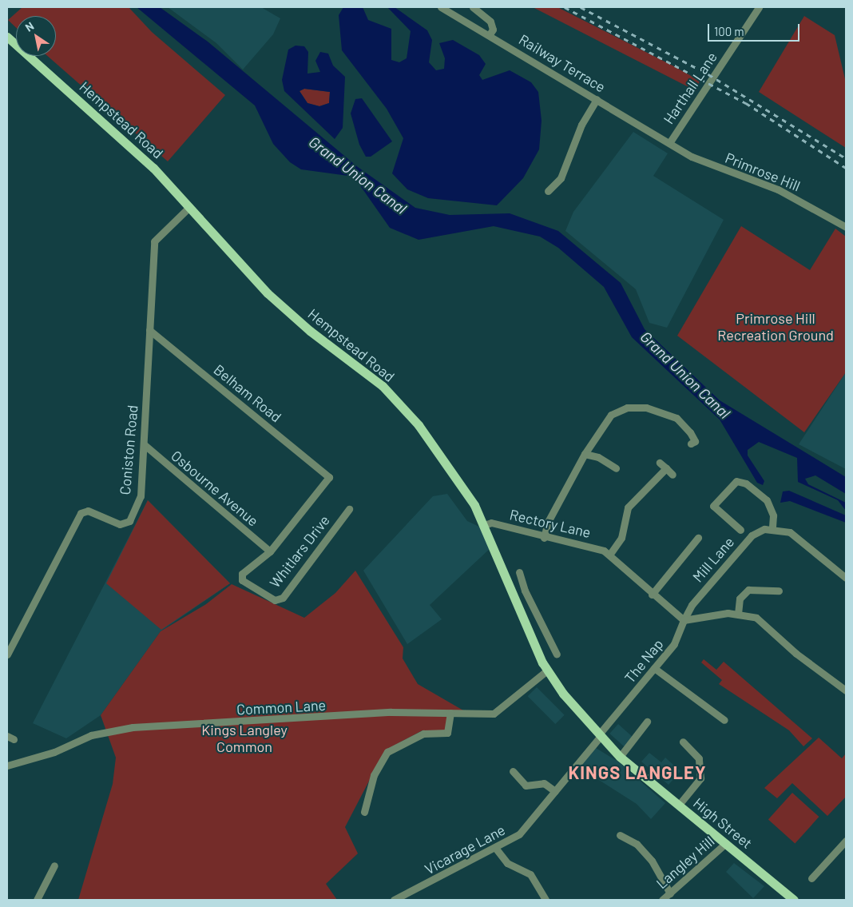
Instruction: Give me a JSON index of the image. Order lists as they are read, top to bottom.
{
  "streets": {
    "main road": ["Hempstead Road", "High Street"],
    "street": [
      "Railway Terrace",
      "Harthall Lane",
      "Primrose Hill",
      "Belham Road",
      "Coniston Road",
      "Osbourne Avenue",
      "Rectory Lane",
      "Whitlars Drive",
      "Mill Lane",
      "The Nap",
      "Common Lane",
      "Vicarage Lane",
      "Langley Hill"
    ]
  },
  "crossings": [
    ["Railway Terrace", "Harthall Lane"],
    ["Railway Terrace", "Primrose Hill"],
    ["Harthall Lane", "Primrose Hill"],
    ["Hempstead Road", "Coniston Road"],
    ["Hempstead Road", "Rectory Lane"],
    ["Hempstead Road", "The Nap"],
    ["Hempstead Road", "Common Lane"],
    ["Hempstead Road", "High Street"],
    ["Hempstead Road", "Vicarage Lane"],
    ["Belham Road", "Coniston Road"],
    ["Belham Road", "Osbourne Avenue"],
    ["Belham Road", "Whitlars Drive"],
    ["Coniston Road", "Osbourne Avenue"],
    ["Osbourne Avenue", "Whitlars Drive"],
    ["Mill Lane", "The Nap"],
    ["The Nap", "High Street"],
    ["The Nap", "Vicarage Lane"],
    ["High Street", "Vicarage Lane"],
    ["High Street", "Langley Hill"]
  ],
  "districts": ["KINGS LANGLEY"],
  "water": ["Grand Union Canal"],
  "parks": ["Primrose Hill Recreation Ground", "Kings Langley Common"],
  "scale_bar": "100 m",
  "north": "top left"
}
